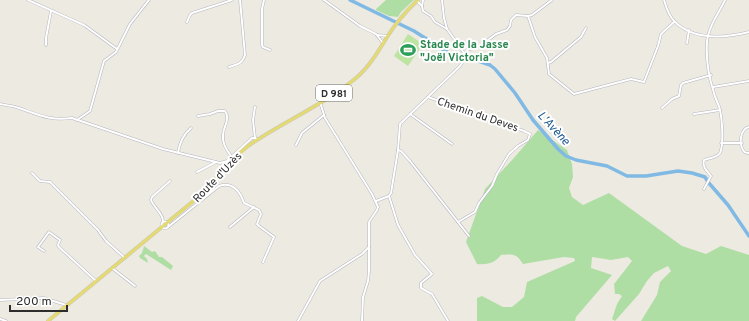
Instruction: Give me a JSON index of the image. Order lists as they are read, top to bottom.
{
  "streets": {
    "main road": ["D 981", "Route d'Uzès"],
    "street": ["Chemin du Deves"]
  },
  "water": ["L'Avène"],
  "places": {
    "sports": ["Stade de la Jasse \"Joël Victoria\""]
  },
  "scale_bar": "200 m"
}
